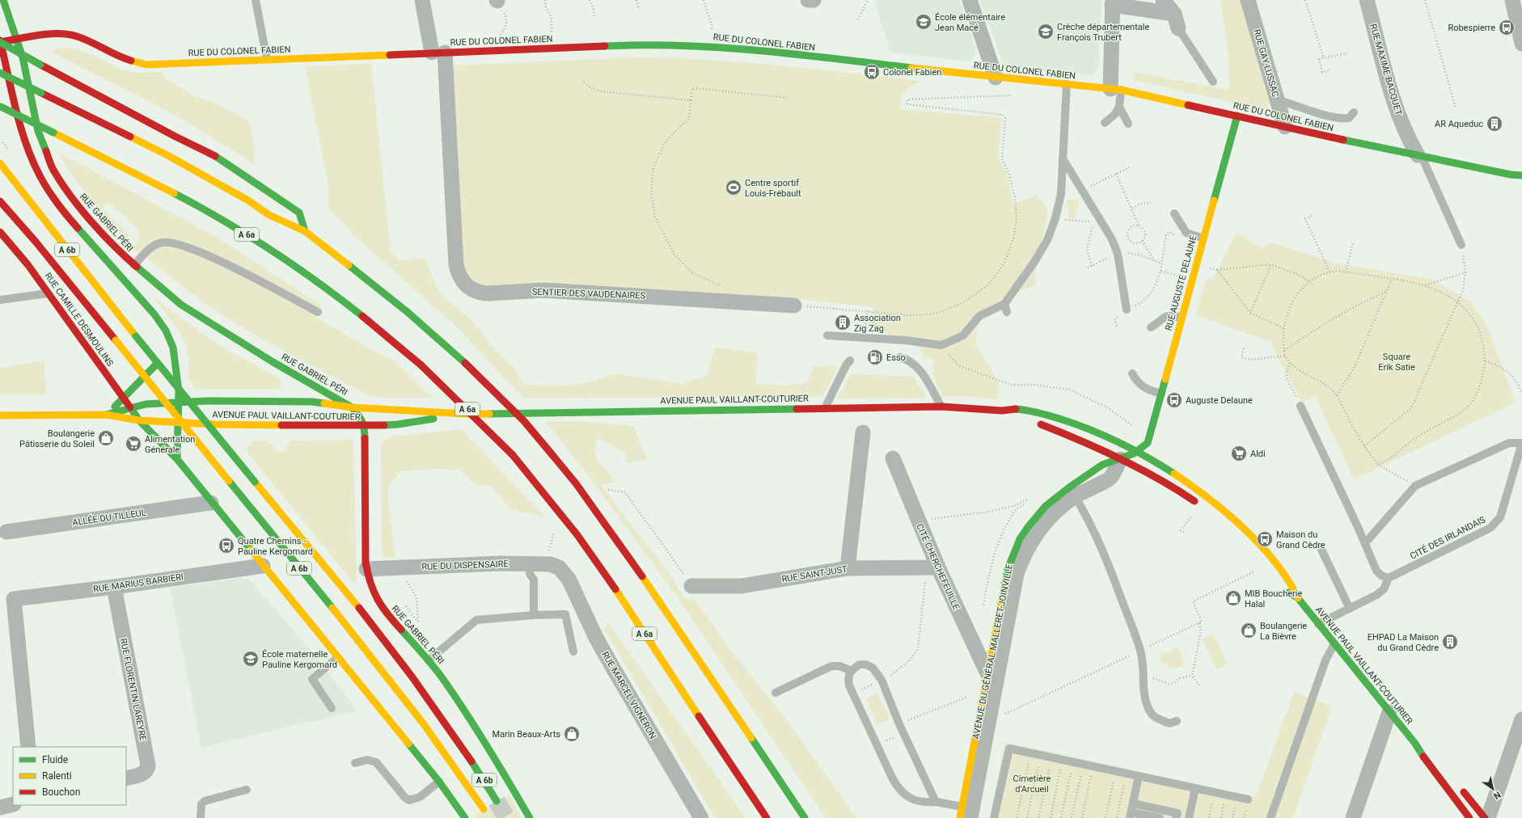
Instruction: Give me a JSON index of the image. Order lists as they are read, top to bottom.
{
  "streets": {
    "main road": [
      "RUE DU COLONEL FABIEN",
      "RUE GABRIEL PÉRI",
      "A 6a",
      "A 6b",
      "RUE AUGUSTE DELAUNE",
      "RUE CAMILLE DESMOULINS",
      "AVENUE PAUL VAILLANT-COUTURIER",
      "AVENUE DU GÉNÉRAL MALLERET-JOINVILLE"
    ],
    "street": [
      "RUE GAY-LUSSAC",
      "RUE MAXIME BACQUET",
      "SENTIER DES VAUDENAIRES",
      "ALLÉE DU TILLEUL",
      "RUE DU DISPENSAIRE",
      "CITÉ CHERCHEFEUILLE",
      "RUE SAINT-JUST",
      "RUE MARIUS BARBIERI",
      "RUE FLORENTIN LAREYRE",
      "RUE MARCEL VIGNERON"
    ],
    "lane": ["CITÉ DES IRLANDAIS"]
  },
  "crossings": [
    ["RUE DU COLONEL FABIEN", "RUE GAY-LUSSAC"],
    ["RUE DU COLONEL FABIEN", "RUE MAXIME BACQUET"],
    ["RUE DU COLONEL FABIEN", "RUE GABRIEL PÉRI"],
    ["RUE DU COLONEL FABIEN", "RUE AUGUSTE DELAUNE"],
    ["RUE DU COLONEL FABIEN", "SENTIER DES VAUDENAIRES"],
    ["RUE GABRIEL PÉRI", "AVENUE PAUL VAILLANT-COUTURIER"],
    ["RUE GABRIEL PÉRI", "RUE DU DISPENSAIRE"],
    ["RUE AUGUSTE DELAUNE", "AVENUE PAUL VAILLANT-COUTURIER"],
    ["RUE AUGUSTE DELAUNE", "AVENUE DU GÉNÉRAL MALLERET-JOINVILLE"],
    ["RUE CAMILLE DESMOULINS", "AVENUE PAUL VAILLANT-COUTURIER"],
    ["AVENUE PAUL VAILLANT-COUTURIER", "AVENUE DU GÉNÉRAL MALLERET-JOINVILLE"],
    ["RUE DU DISPENSAIRE", "RUE MARCEL VIGNERON"],
    ["CITÉ CHERCHEFEUILLE", "RUE SAINT-JUST"],
    ["CITÉ CHERCHEFEUILLE", "AVENUE DU GÉNÉRAL MALLERET-JOINVILLE"],
    ["RUE MARIUS BARBIERI", "RUE FLORENTIN LAREYRE"]
  ],
  "parks": ["Square Erik Satie", "Cimetière d'Arcueil"],
  "places": {
    "school or university": ["École élémentaire Jean Macé", "Crèche départementale François Trubert", "École maternelle Pauline Kergomard"],
    "bus stop": [
      "Robespierre",
      "Colonel Fabien",
      "Auguste Delaune",
      "Maison du Grand Cèdre",
      "Quatre Chemins - Pauline Kergomard"
    ],
    "building": ["AR Aqueduc", "Association Zig Zag", "EHPAD La Maison du Grand Cèdre"],
    "sports": ["Centre sportif Louis-Frébault"],
    "fuel station": ["Esso"],
    "shop": [
      "Boulangerie Pâtisserie du Soleil",
      "MIB Boucherie Halal",
      "Boulangerie La Bièvre",
      "Marin Beaux-Arts"
    ],
    "supermarket": ["Alimentation Générale", "Aldi"]
  },
  "legend": ["Fluide", "Ralenti", "Bouchon"],
  "north": "bottom right"
}
